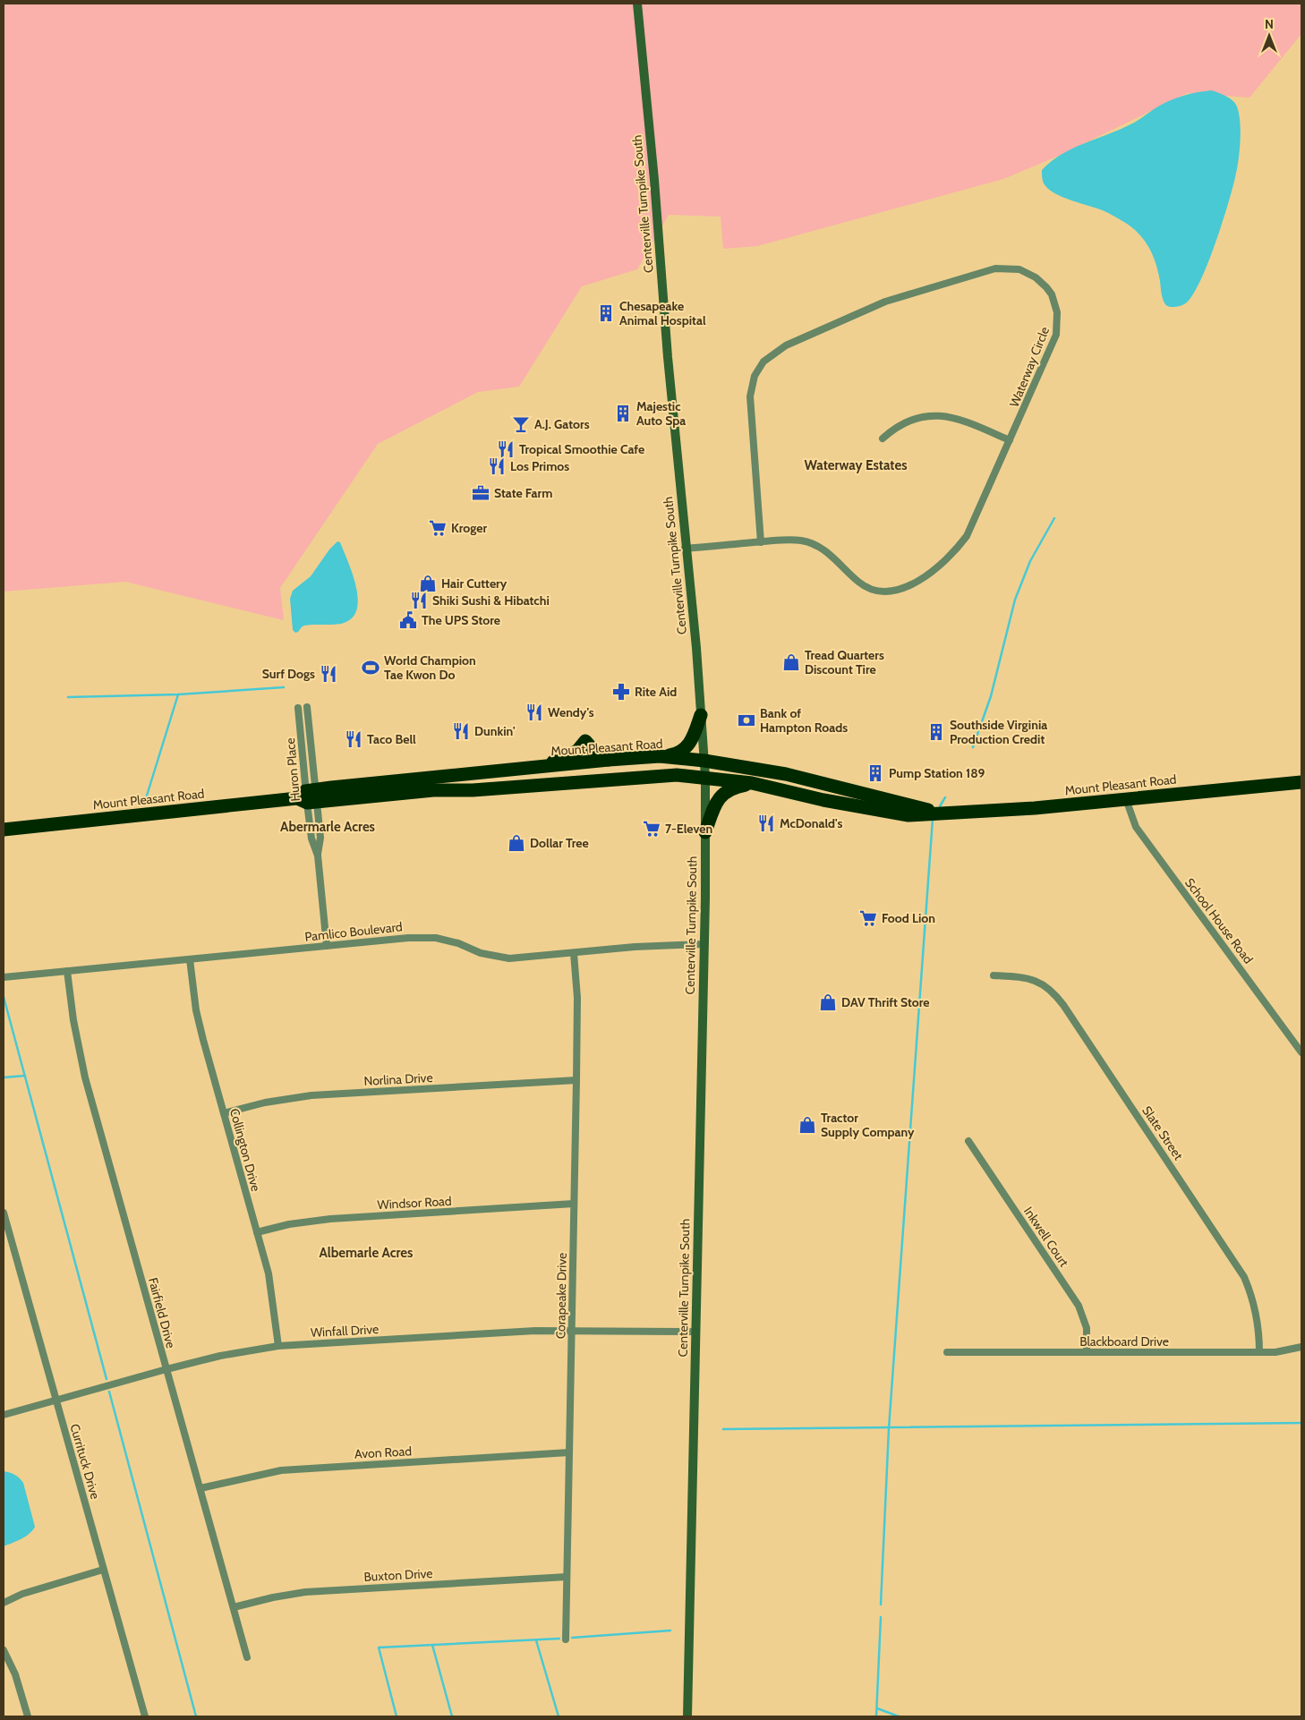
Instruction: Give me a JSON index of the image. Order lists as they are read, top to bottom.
{
  "streets": {
    "highway": ["Mount Pleasant Road"],
    "main road": ["Centerville Turnpike South"],
    "street": [
      "Waterway Circle",
      "Huron Place",
      "School House Road",
      "Pamlico Boulevard",
      "Norlina Drive",
      "Slate Street",
      "Collington Drive",
      "Windsor Road",
      "Inkwell Court",
      "Corapeake Drive",
      "Fairfield Drive",
      "Winfall Drive",
      "Blackboard Drive",
      "Avon Road",
      "Currituck Drive",
      "Buxton Drive"
    ]
  },
  "crossings": [
    ["Centerville Turnpike South", "Waterway Circle"],
    ["Centerville Turnpike South", "Mount Pleasant Road"],
    ["Centerville Turnpike South", "Pamlico Boulevard"],
    ["Centerville Turnpike South", "Winfall Drive"],
    ["Mount Pleasant Road", "Huron Place"],
    ["Mount Pleasant Road", "School House Road"],
    ["Huron Place", "Pamlico Boulevard"],
    ["Pamlico Boulevard", "Collington Drive"],
    ["Pamlico Boulevard", "Corapeake Drive"],
    ["Pamlico Boulevard", "Fairfield Drive"],
    ["Norlina Drive", "Collington Drive"],
    ["Norlina Drive", "Corapeake Drive"],
    ["Slate Street", "Blackboard Drive"],
    ["Collington Drive", "Windsor Road"],
    ["Collington Drive", "Winfall Drive"],
    ["Windsor Road", "Corapeake Drive"],
    ["Inkwell Court", "Blackboard Drive"],
    ["Corapeake Drive", "Winfall Drive"],
    ["Corapeake Drive", "Avon Road"],
    ["Corapeake Drive", "Buxton Drive"],
    ["Fairfield Drive", "Winfall Drive"],
    ["Fairfield Drive", "Avon Road"],
    ["Fairfield Drive", "Buxton Drive"],
    ["Winfall Drive", "Currituck Drive"]
  ],
  "districts": ["Waterway Estates", "Abermarle Acres", "Albemarle Acres"],
  "places": {
    "building": [
      "Chesapeake Animal Hospital",
      "Majestic Auto Spa",
      "Southside Virginia Production Credit",
      "Pump Station 189"
    ],
    "bar": ["A.J. Gators"],
    "restaurant": [
      "Tropical Smoothie Cafe",
      "Los Primos",
      "Shiki Sushi & Hibatchi",
      "Surf Dogs",
      "Wendy's",
      "Dunkin'",
      "Taco Bell",
      "McDonald's"
    ],
    "office": ["State Farm"],
    "supermarket": ["Kroger", "7-Eleven", "Food Lion"],
    "shop": [
      "Hair Cuttery",
      "Tread Quarters Discount Tire",
      "Dollar Tree",
      "DAV Thrift Store",
      "Tractor Supply Company"
    ],
    "public building": ["The UPS Store"],
    "sports": ["World Champion Tae Kwon Do"],
    "pharmacy": ["Rite Aid"],
    "bank": ["Bank of Hampton Roads"]
  },
  "north": "top"
}
